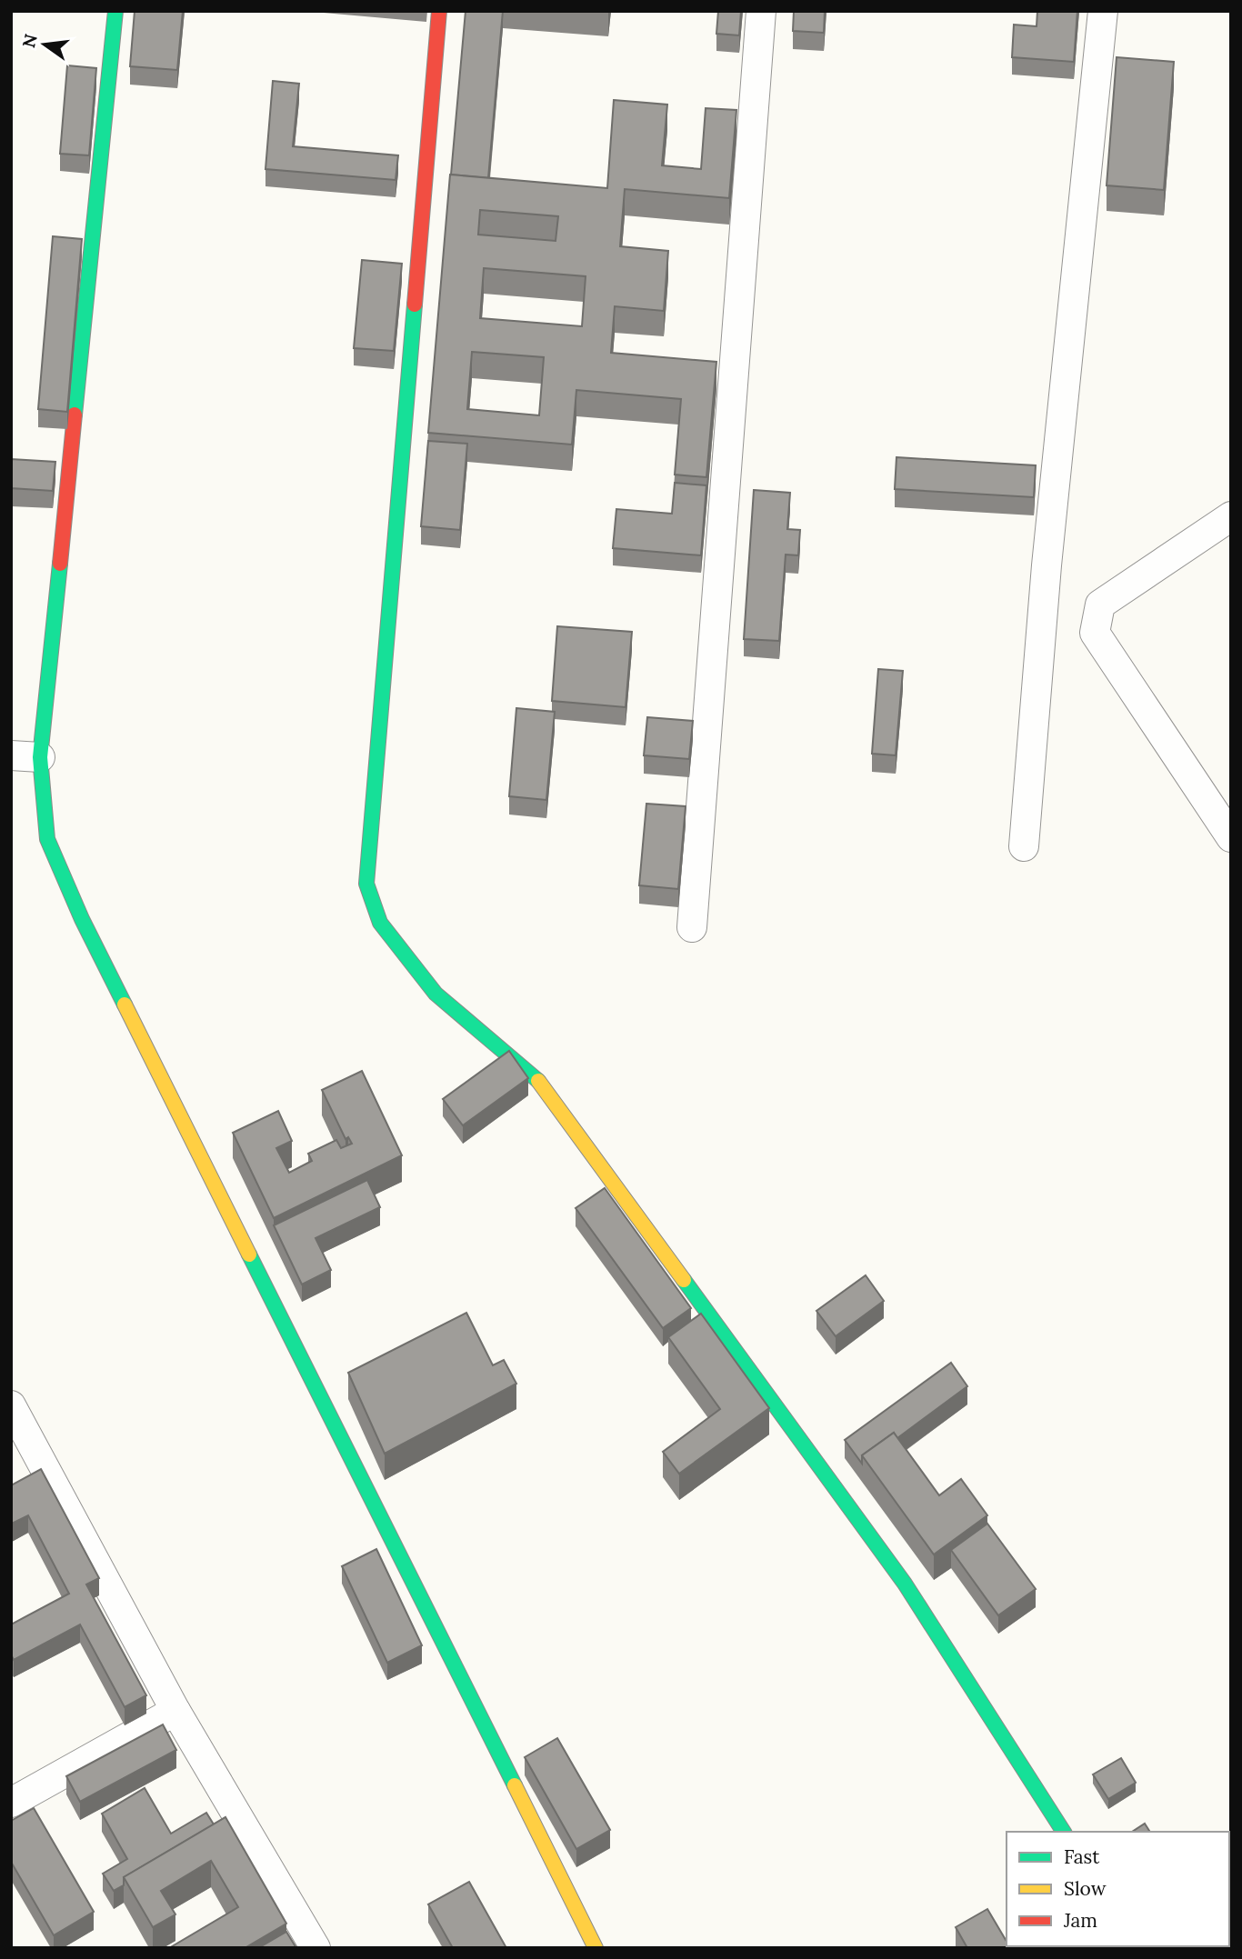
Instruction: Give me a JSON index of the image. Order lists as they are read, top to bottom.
{
  "legend": ["Fast", "Slow", "Jam"],
  "north": "left"
}
